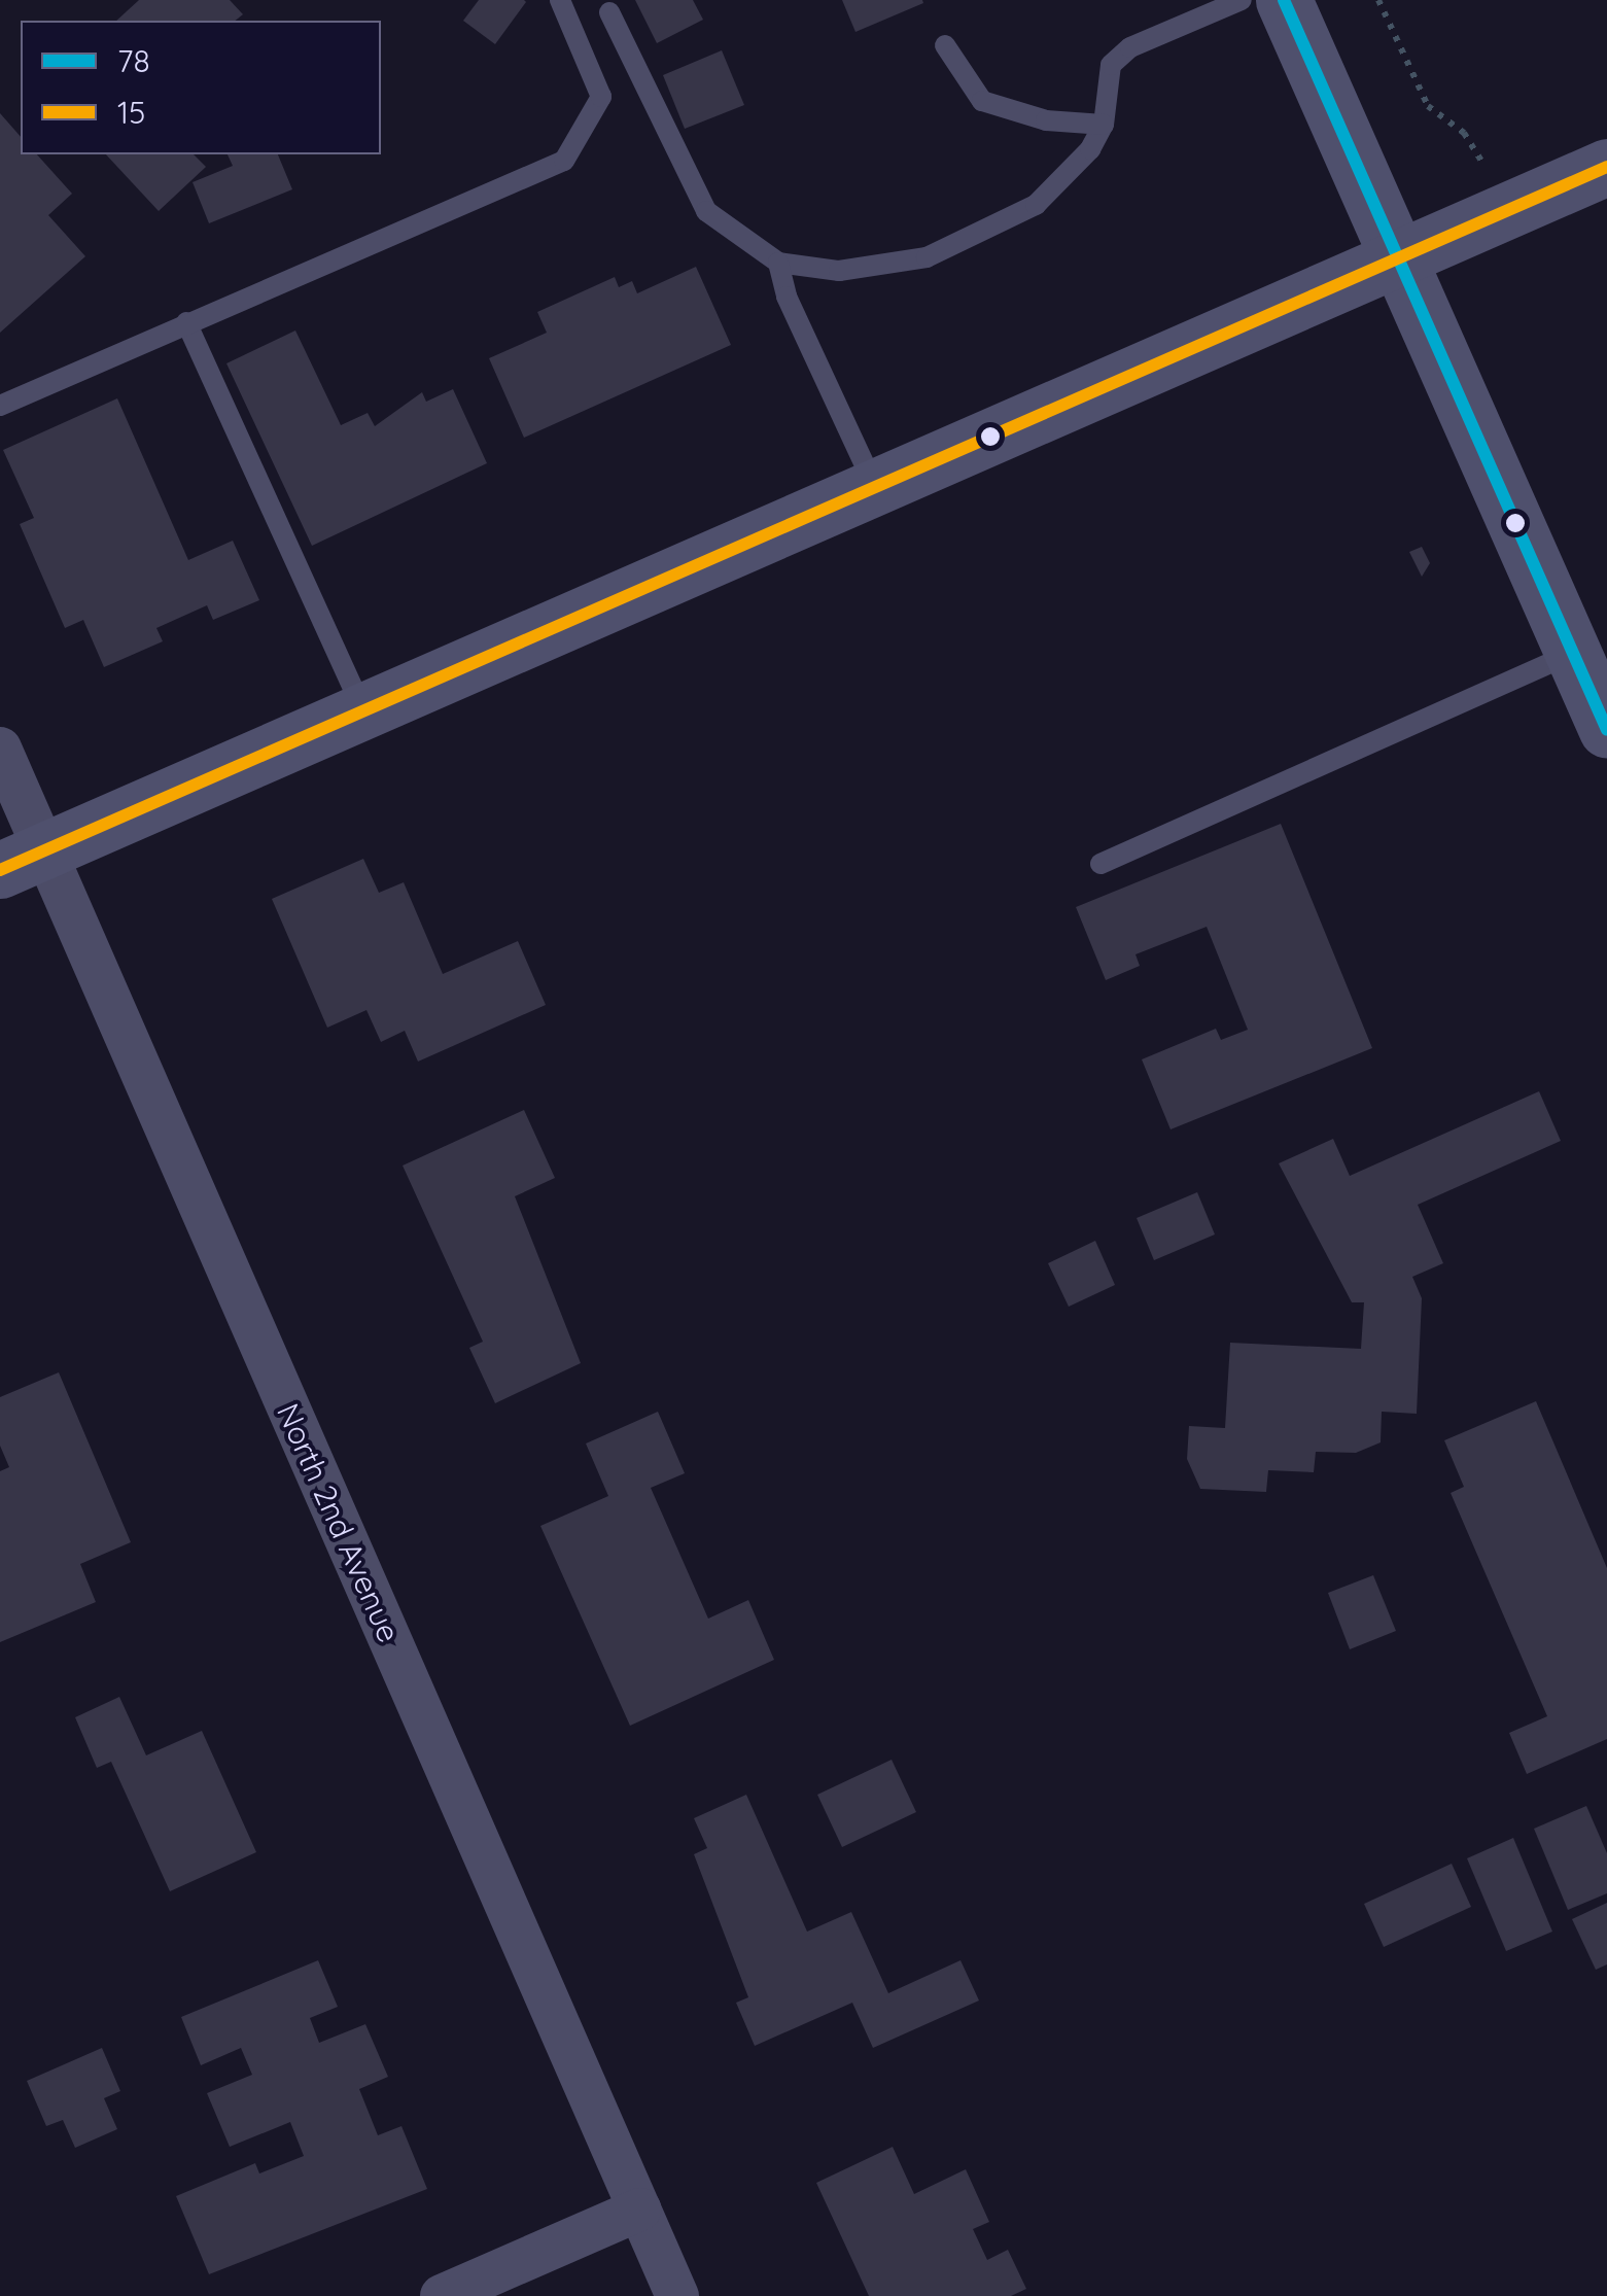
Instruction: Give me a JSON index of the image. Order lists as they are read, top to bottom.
{
  "streets": {
    "street": ["North 2nd Avenue"]
  },
  "lines": ["transit line 78", "transit line 15"],
  "legend": ["78", "15"]
}
